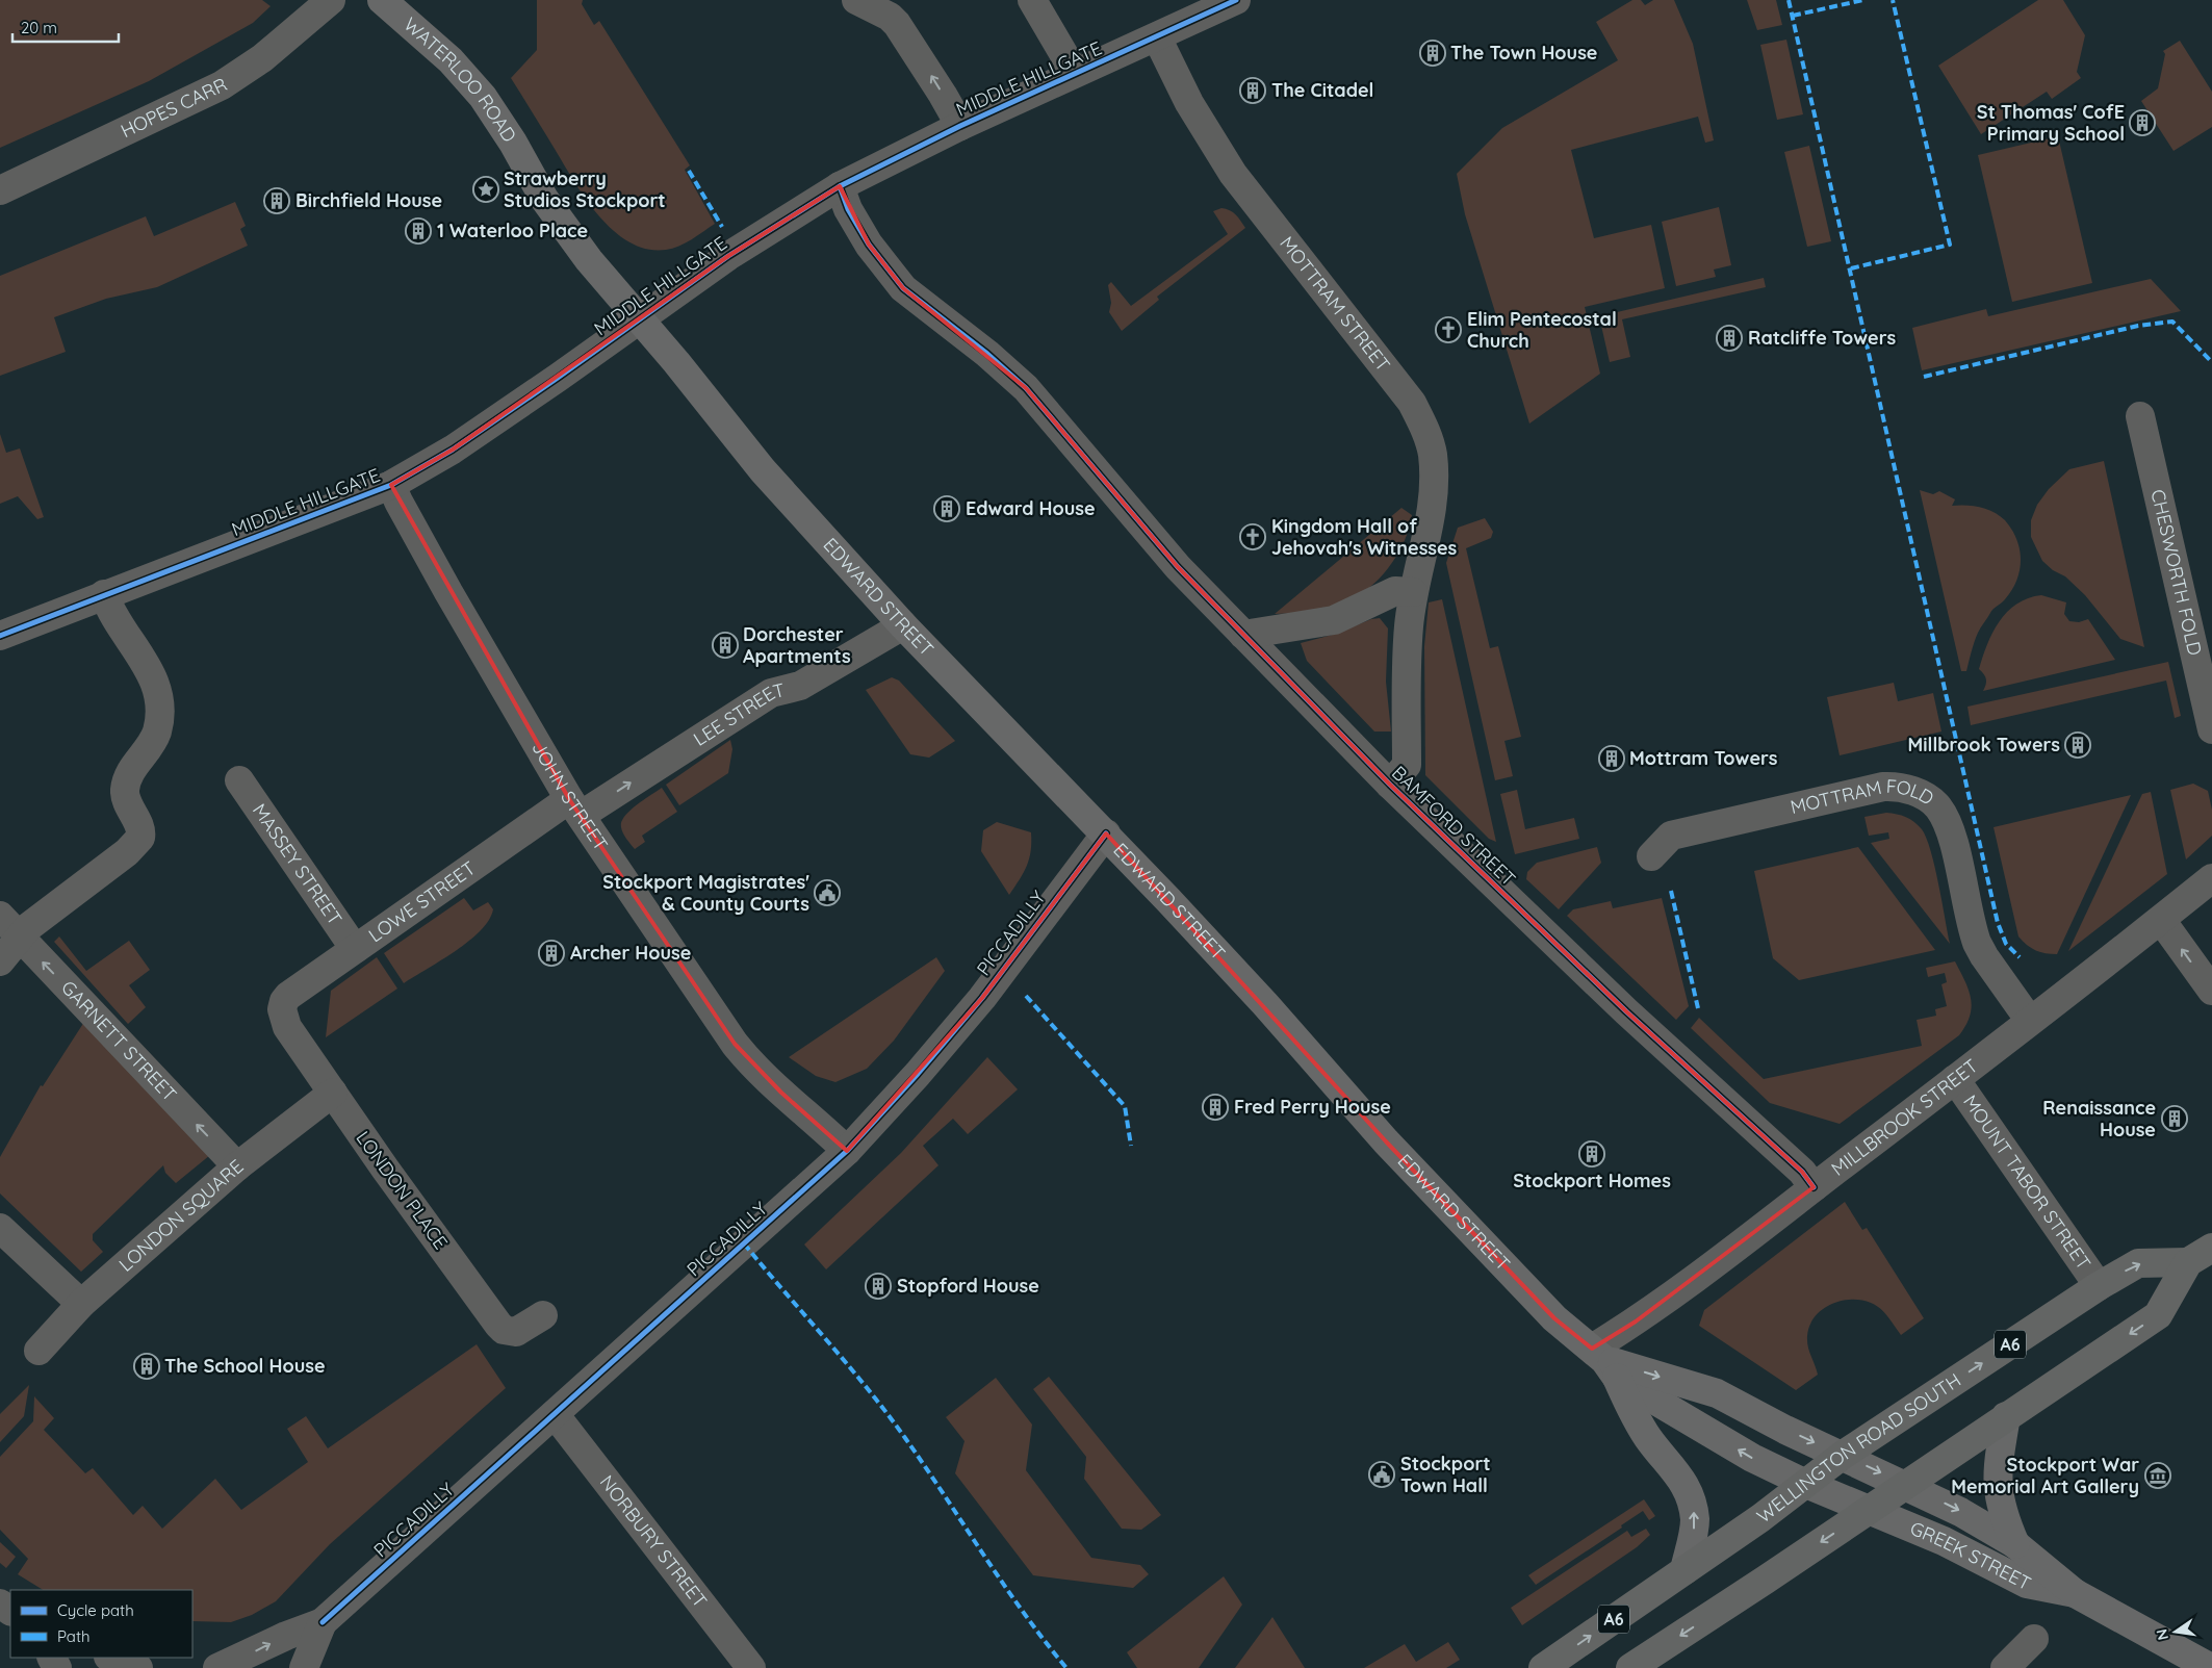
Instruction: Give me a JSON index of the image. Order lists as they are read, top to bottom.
{
  "streets": {
    "highway": ["A6", "WELLINGTON ROAD SOUTH"],
    "main road": ["WATERLOO ROAD", "EDWARD STREET", "GREEK STREET"],
    "street": [
      "MIDDLE HILLGATE",
      "HOPES CARR",
      "MOTTRAM STREET",
      "CHESWORTH FOLD",
      "LEE STREET",
      "JOHN STREET",
      "MOTTRAM FOLD",
      "BAMFORD STREET",
      "MASSEY STREET",
      "LOWE STREET",
      "PICCADILLY",
      "GARNETT STREET",
      "MILLBROOK STREET",
      "MOUNT TABOR STREET",
      "LONDON PLACE",
      "LONDON SQUARE",
      "NORBURY STREET"
    ]
  },
  "crossings": [
    ["MIDDLE HILLGATE", "WATERLOO ROAD"],
    ["MIDDLE HILLGATE", "MOTTRAM STREET"],
    ["MIDDLE HILLGATE", "EDWARD STREET"],
    ["MIDDLE HILLGATE", "JOHN STREET"],
    ["MIDDLE HILLGATE", "BAMFORD STREET"],
    ["WATERLOO ROAD", "EDWARD STREET"],
    ["MOTTRAM STREET", "BAMFORD STREET"],
    ["EDWARD STREET", "LEE STREET"],
    ["EDWARD STREET", "PICCADILLY"],
    ["EDWARD STREET", "MILLBROOK STREET"],
    ["EDWARD STREET", "WELLINGTON ROAD SOUTH"],
    ["EDWARD STREET", "GREEK STREET"],
    ["LEE STREET", "JOHN STREET"],
    ["LEE STREET", "LOWE STREET"],
    ["JOHN STREET", "LOWE STREET"],
    ["JOHN STREET", "PICCADILLY"],
    ["MOTTRAM FOLD", "MILLBROOK STREET"],
    ["BAMFORD STREET", "MILLBROOK STREET"],
    ["MASSEY STREET", "LOWE STREET"],
    ["LOWE STREET", "LONDON PLACE"],
    ["PICCADILLY", "NORBURY STREET"],
    ["GARNETT STREET", "LONDON SQUARE"],
    ["MILLBROOK STREET", "MOUNT TABOR STREET"],
    ["MOUNT TABOR STREET", "WELLINGTON ROAD SOUTH"],
    ["LONDON PLACE", "LONDON SQUARE"],
    ["WELLINGTON ROAD SOUTH", "GREEK STREET"]
  ],
  "one_way": ["LEE STREET"],
  "places": {
    "building": [
      "The Town House",
      "The Citadel",
      "St Thomas' CofE Primary School",
      "Birchfield House",
      "1 Waterloo Place",
      "Ratcliffe Towers",
      "Edward House",
      "Dorchester Apartments",
      "Millbrook Towers",
      "Mottram Towers",
      "Archer House",
      "Fred Perry House",
      "Renaissance House",
      "Stockport Homes",
      "Stopford House",
      "The School House"
    ],
    "place": ["Strawberry Studios Stockport"],
    "church": ["Elim Pentecostal Church", "Kingdom Hall of Jehovah's Witnesses"],
    "public building": ["Stockport Magistrates' & County Courts", "Stockport Town Hall"],
    "museum": ["Stockport War Memorial Art Gallery"]
  },
  "legend": ["Cycle path", "Path"],
  "scale_bar": "20 m",
  "north": "left"
}
